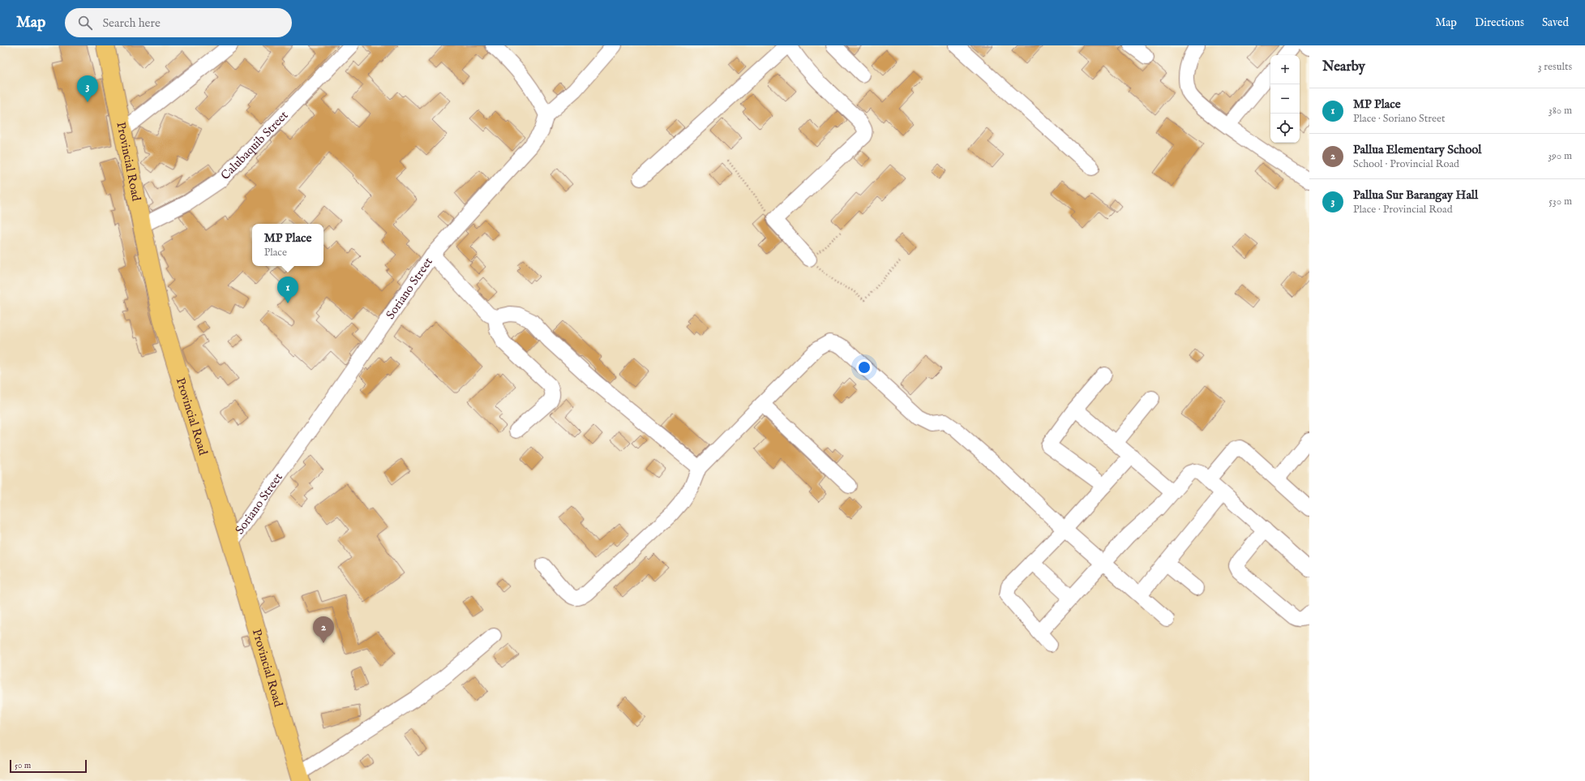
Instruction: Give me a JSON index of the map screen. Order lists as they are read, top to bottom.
{
  "streets": {
    "main road": ["Provincial Road"],
    "street": ["Calubaquib Street", "Soriano Street"]
  },
  "crossings": [
    ["Calubaquib Street", "Provincial Road"],
    ["Provincial Road", "Soriano Street"]
  ],
  "scale_bar": "50 m",
  "page": {
    "header": "Map",
    "search": "Search here",
    "nav": ["Map", "Directions", "Saved"],
    "heading": ["Nearby", "3 results"],
    "map_buttons": ["+", "−"],
    "pins": ["3", "1", "2"],
    "list": [
      {
        "mark": "1",
        "name": "MP Place",
        "note": "Place · Soriano Street",
        "value": "380 m"
      },
      {
        "mark": "2",
        "name": "Pallua Elementary School",
        "note": "School · Provincial Road",
        "value": "390 m"
      },
      {
        "mark": "3",
        "name": "Pallua Sur Barangay Hall",
        "note": "Place · Provincial Road",
        "value": "530 m"
      }
    ],
    "popup": ["MP Place", "Place"],
    "scale": "50 m"
  }
}
